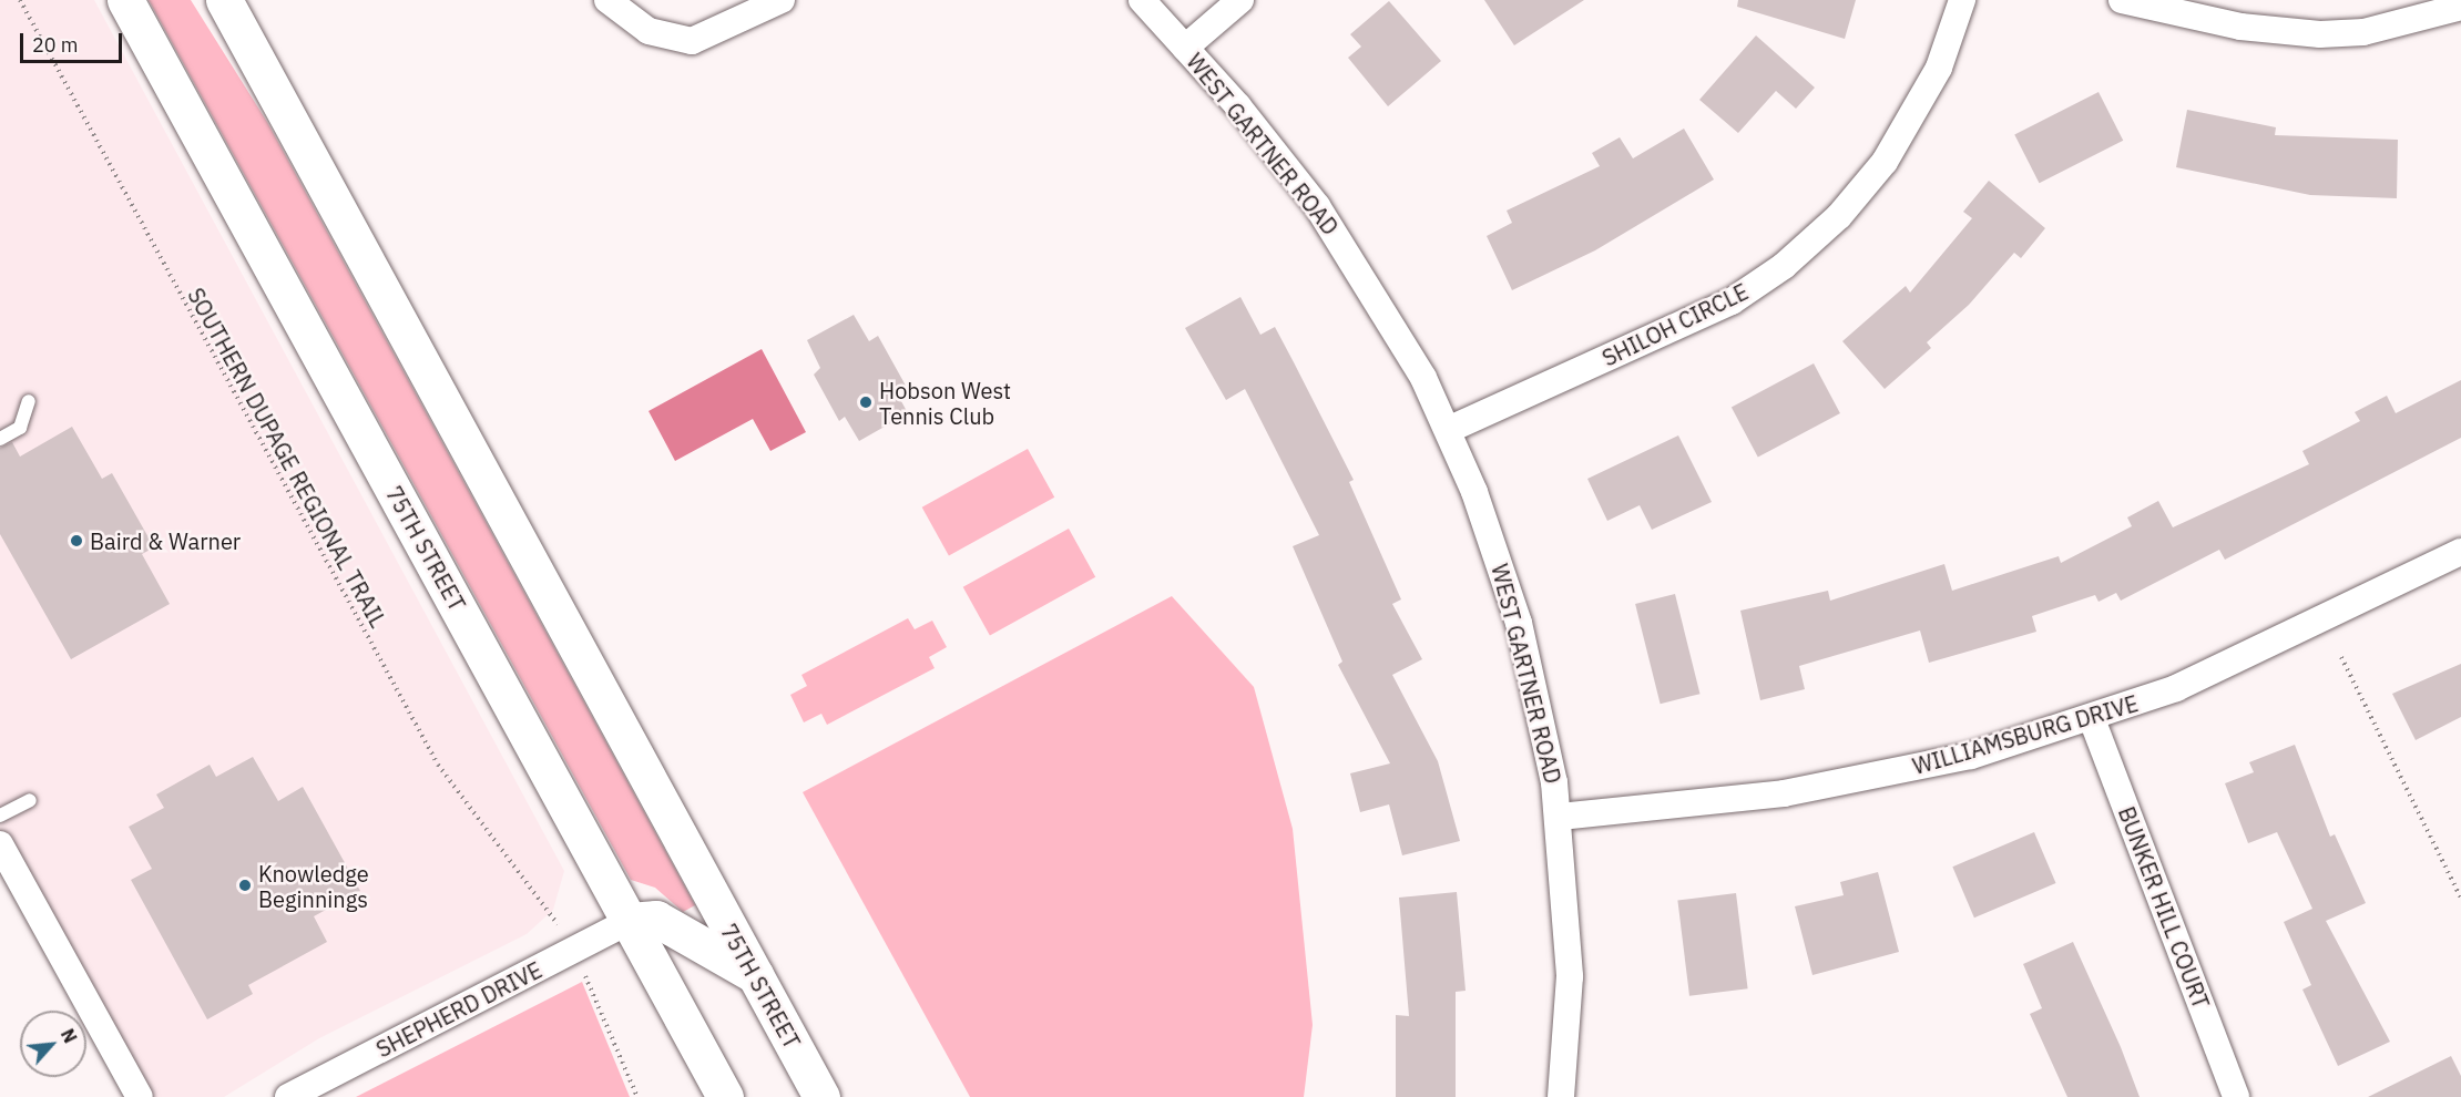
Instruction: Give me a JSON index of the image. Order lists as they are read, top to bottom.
{
  "streets": {
    "main road": ["75TH STREET"],
    "street": [
      "WEST GARTNER ROAD",
      "SHILOH CIRCLE",
      "WILLIAMSBURG DRIVE",
      "BUNKER HILL COURT",
      "SHEPHERD DRIVE"
    ],
    "path": ["SOUTHERN DUPAGE REGIONAL TRAIL"]
  },
  "crossings": [
    ["WEST GARTNER ROAD", "SHILOH CIRCLE"],
    ["WEST GARTNER ROAD", "WILLIAMSBURG DRIVE"],
    ["75TH STREET", "SHEPHERD DRIVE"],
    ["WILLIAMSBURG DRIVE", "BUNKER HILL COURT"]
  ],
  "places": ["Hobson West Tennis Club", "Baird & Warner", "Knowledge Beginnings"],
  "scale_bar": "20 m",
  "north": "top right"
}
